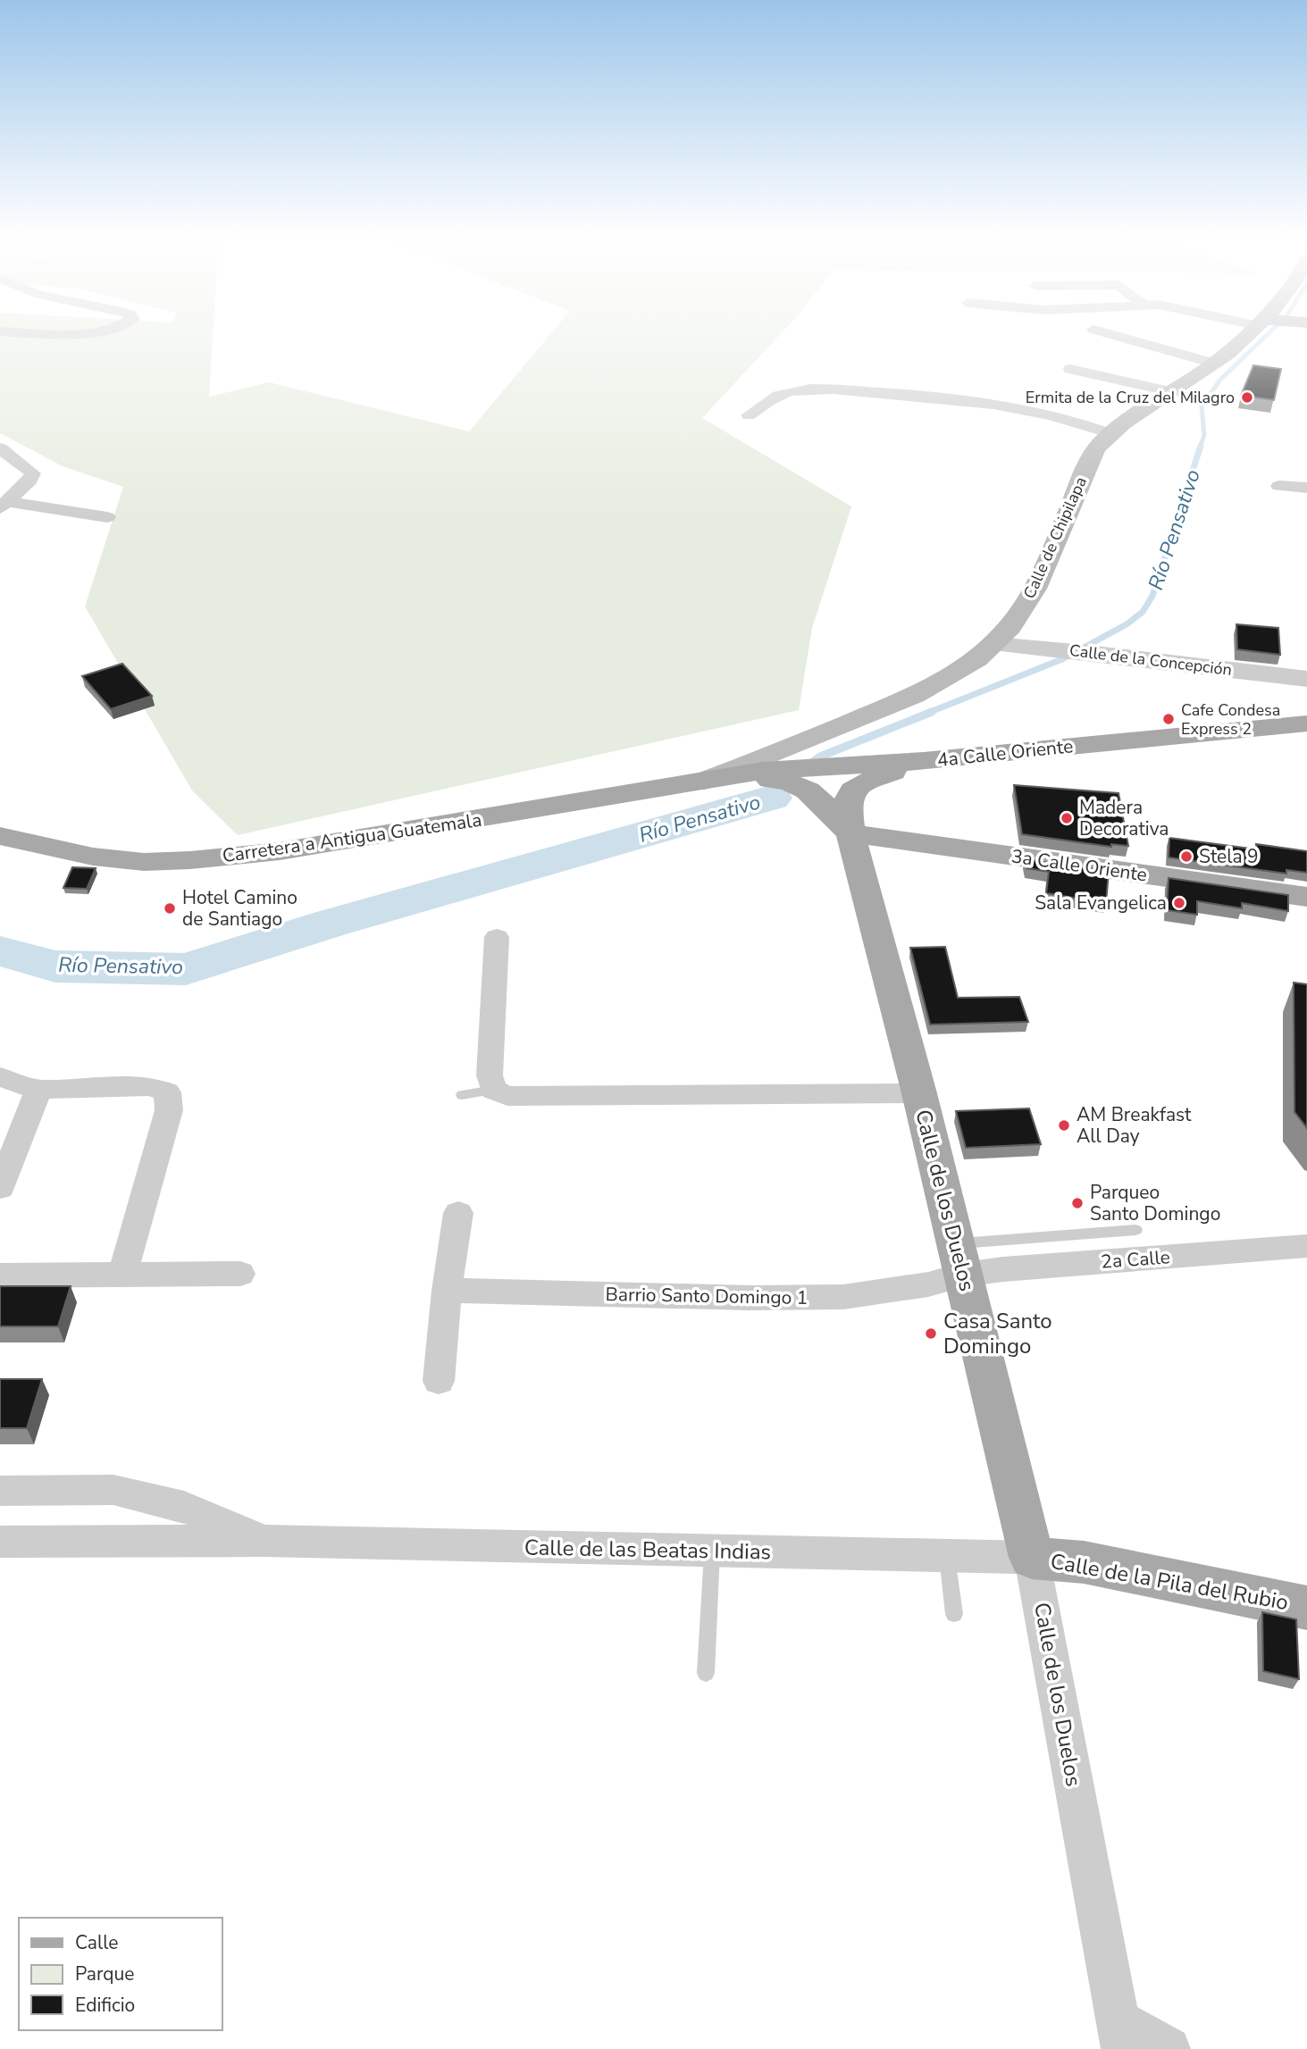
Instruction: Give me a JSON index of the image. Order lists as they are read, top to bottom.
{
  "streets": {
    "main road": [
      "Calle de Chipilapa",
      "4a Calle Oriente",
      "Carretera a Antigua Guatemala",
      "3a Calle Oriente",
      "Calle de los Duelos",
      "Calle de la Pila del Rubio"
    ],
    "street": [
      "Calle de la Concepción",
      "2a Calle",
      "Barrio Santo Domingo 1",
      "Calle de las Beatas Indias"
    ]
  },
  "crossings": [
    ["Calle de Chipilapa", "Calle de la Concepción"],
    ["Calle de Chipilapa", "Carretera a Antigua Guatemala"],
    ["4a Calle Oriente", "Calle de los Duelos"],
    ["3a Calle Oriente", "Calle de los Duelos"],
    ["Calle de los Duelos", "2a Calle"],
    ["Calle de los Duelos", "Barrio Santo Domingo 1"],
    ["Calle de los Duelos", "Calle de las Beatas Indias"],
    ["Calle de los Duelos", "Calle de la Pila del Rubio"],
    ["2a Calle", "Barrio Santo Domingo 1"],
    ["Calle de las Beatas Indias", "Calle de la Pila del Rubio"]
  ],
  "water": ["Río Pensativo"],
  "places": [
    "Ermita de la Cruz del Milagro",
    "Cafe Condesa Express 2",
    "Madera Decorativa",
    "Stela 9",
    "Sala Evangelica",
    "Hotel Camino de Santiago",
    "AM Breakfast All Day",
    "Parqueo Santo Domingo",
    "Casa Santo Domingo"
  ],
  "legend": ["Calle", "Parque", "Edificio"]
}
